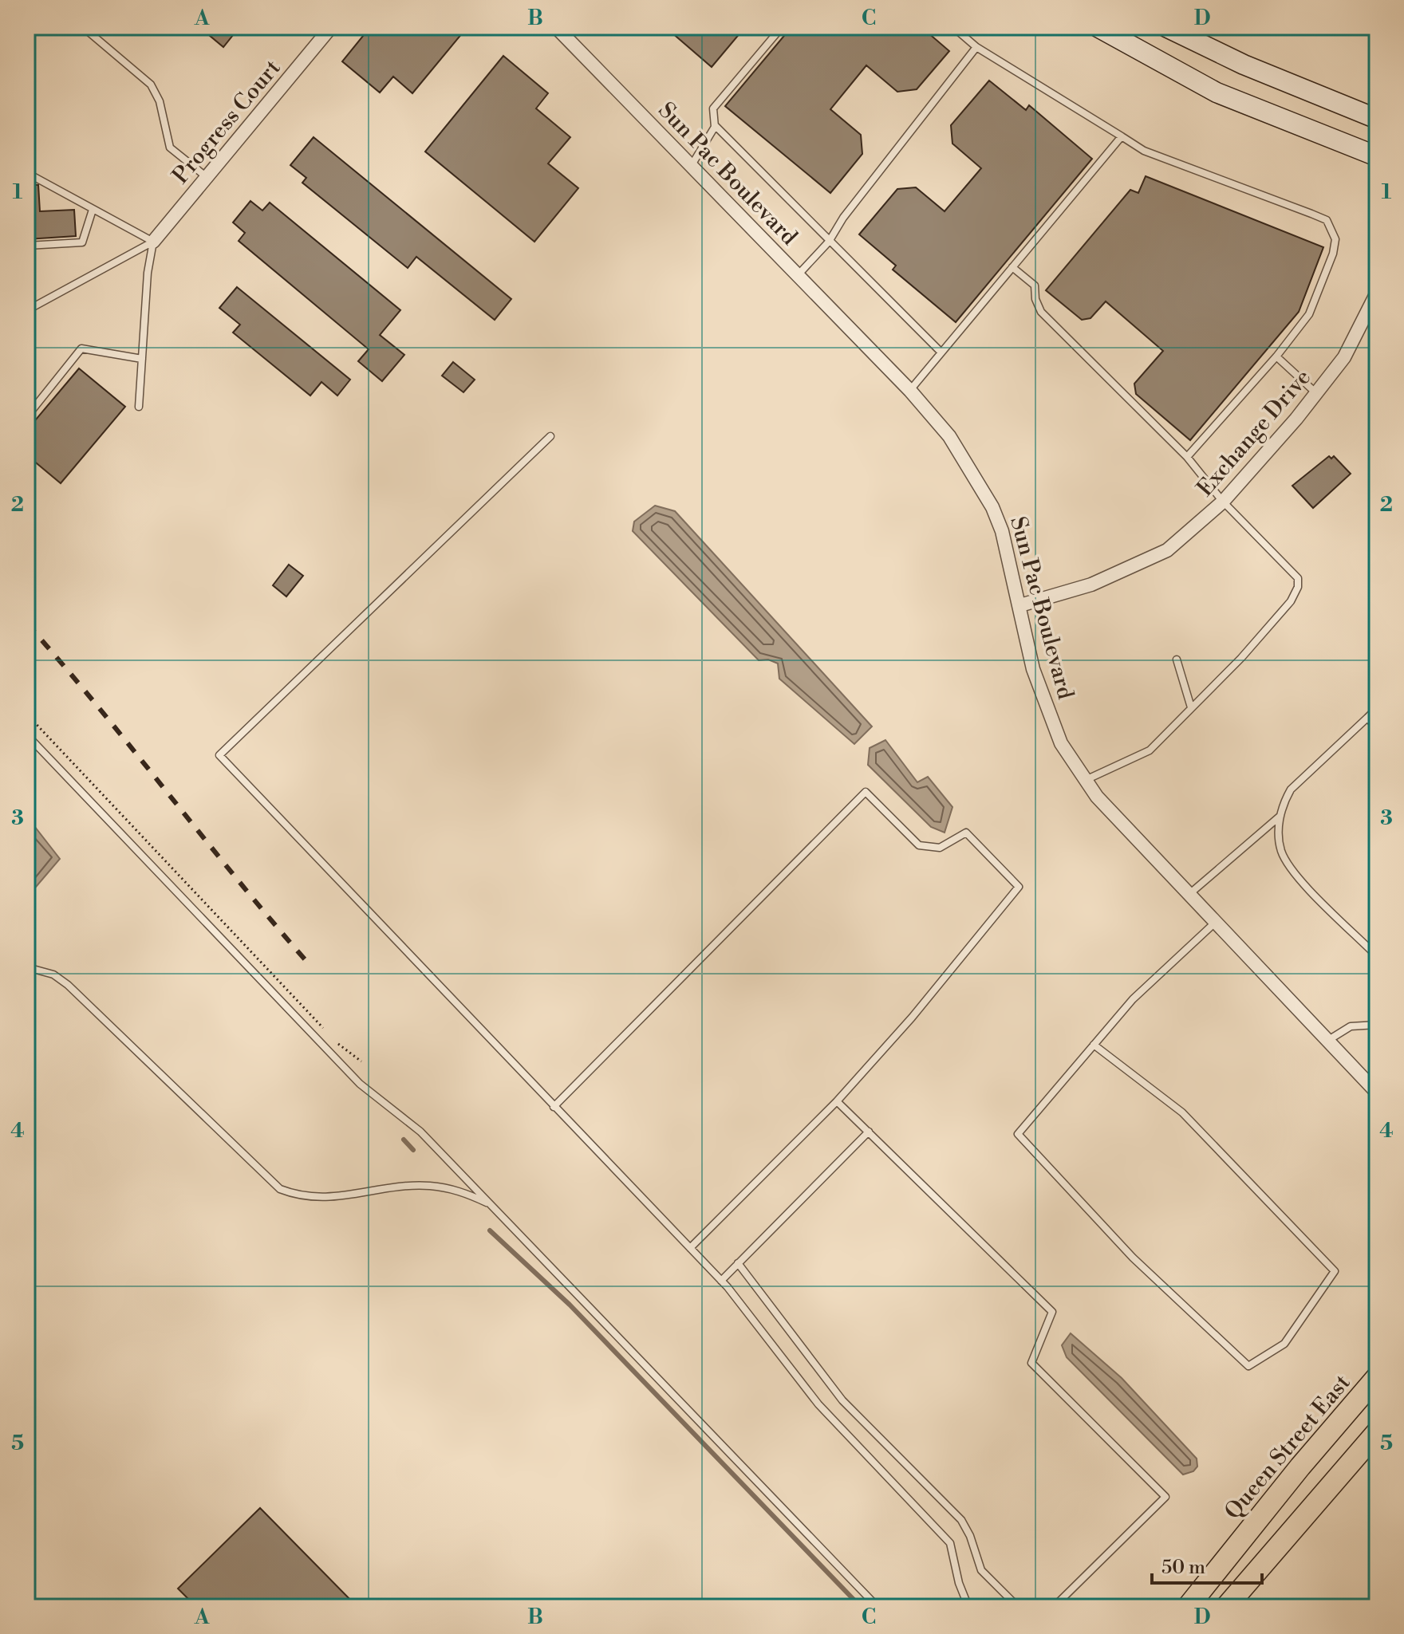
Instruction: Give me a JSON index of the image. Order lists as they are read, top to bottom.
{
  "streets": {
    "main road": ["Queen Street East"],
    "street": ["Progress Court", "Sun Pac Boulevard", "Exchange Drive"]
  },
  "crossings": [
    ["Sun Pac Boulevard", "Exchange Drive"]
  ],
  "scale_bar": "50 m",
  "grid": {
    "columns": [
      "A",
      "B",
      "C",
      "D"
    ],
    "rows": [
      "1",
      "2",
      "3",
      "4",
      "5"
    ]
  }
}
